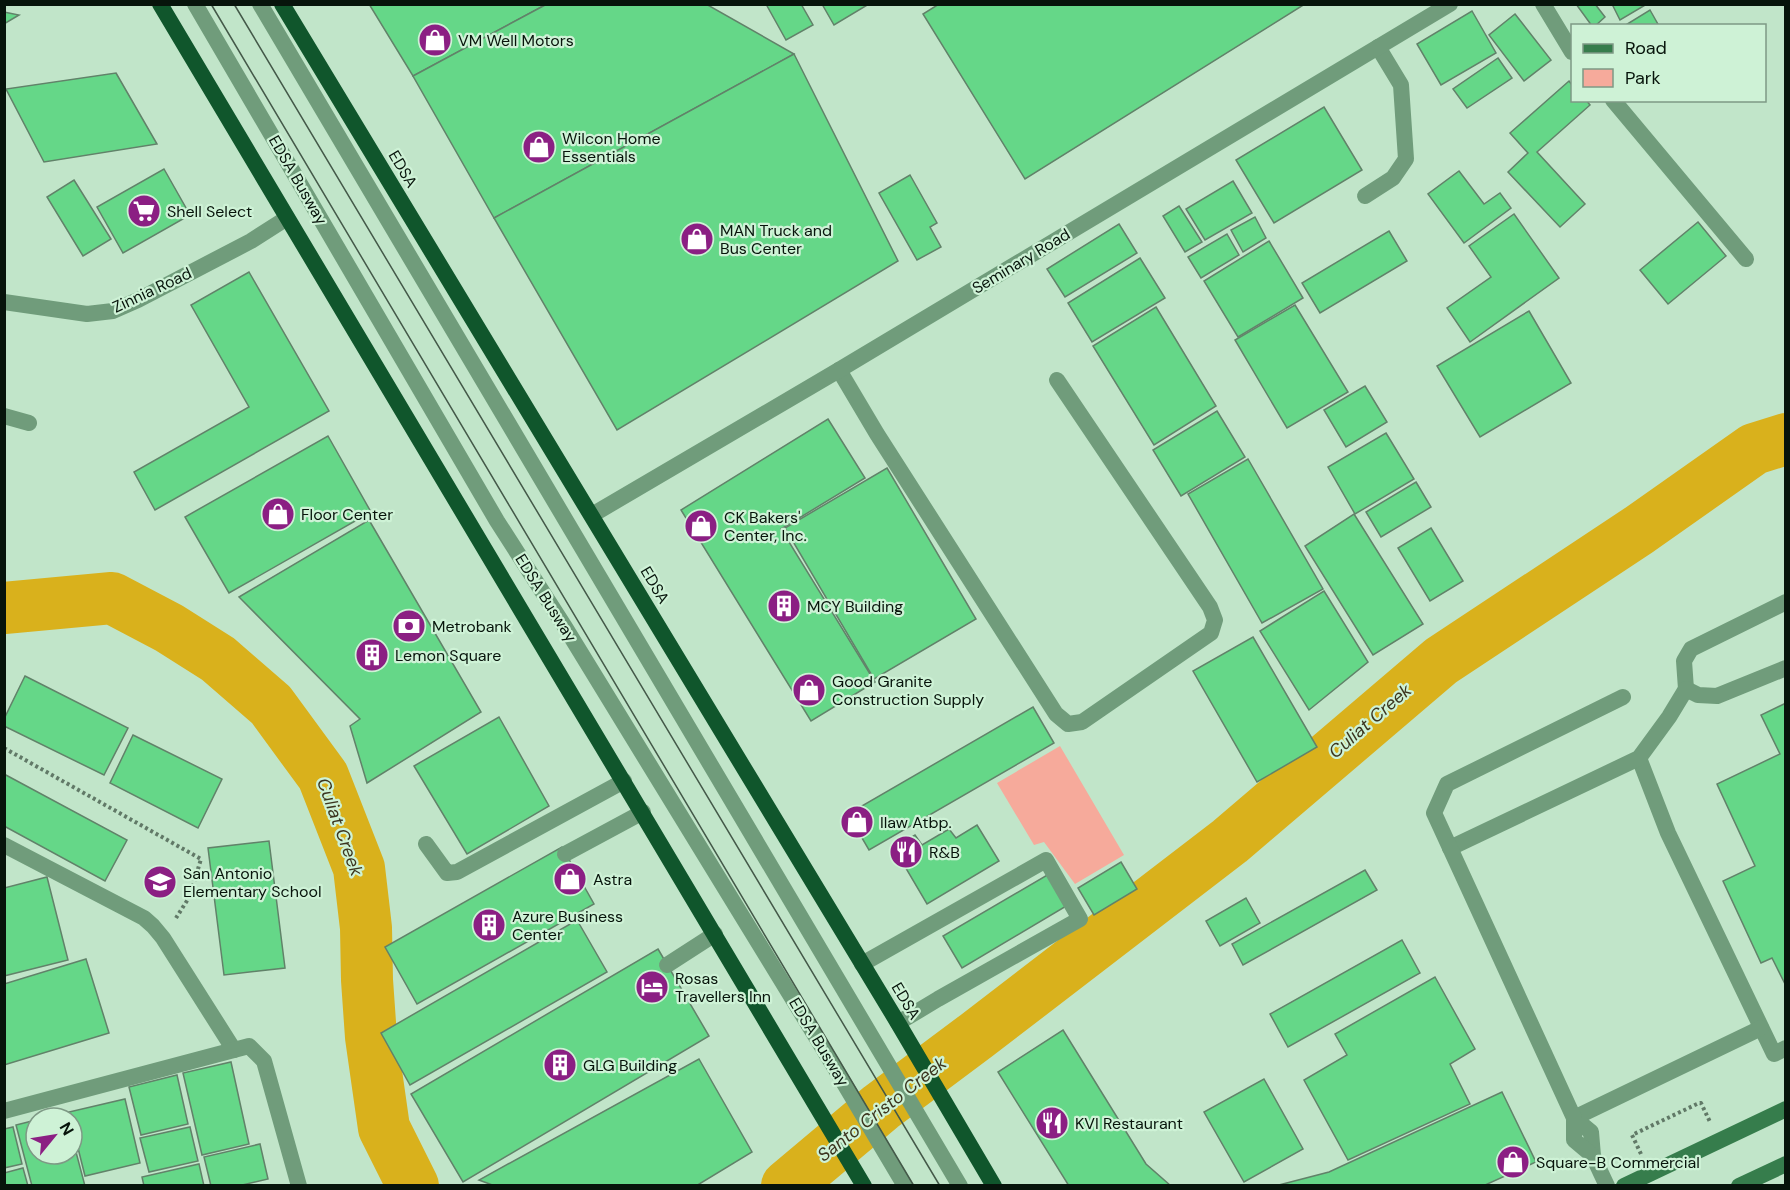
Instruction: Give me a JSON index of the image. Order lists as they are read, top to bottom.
{
  "streets": {
    "highway": ["EDSA"],
    "street": ["EDSA Busway", "Seminary Road", "Zinnia Road"]
  },
  "crossings": [
    ["EDSA", "Seminary Road"]
  ],
  "water": ["Culiat Creek", "Santo Cristo Creek"],
  "places": {
    "shop": [
      "VM Well Motors",
      "Wilcon Home Essentials",
      "MAN Truck and Bus Center",
      "Floor Center",
      "CK Bakers' Center, Inc.",
      "Good Granite Construction Supply",
      "Ilaw Atbp.",
      "Astra",
      "Square-B Commercial"
    ],
    "supermarket": ["Shell Select"],
    "building": [
      "MCY Building",
      "Lemon Square",
      "Azure Business Center",
      "GLG Building"
    ],
    "bank": ["Metrobank"],
    "restaurant": ["R&B", "KVI Restaurant"],
    "school or university": ["San Antonio Elementary School"],
    "hotel": ["Rosas Travellers Inn"]
  },
  "legend": ["Road", "Park"],
  "north": "top right"
}
